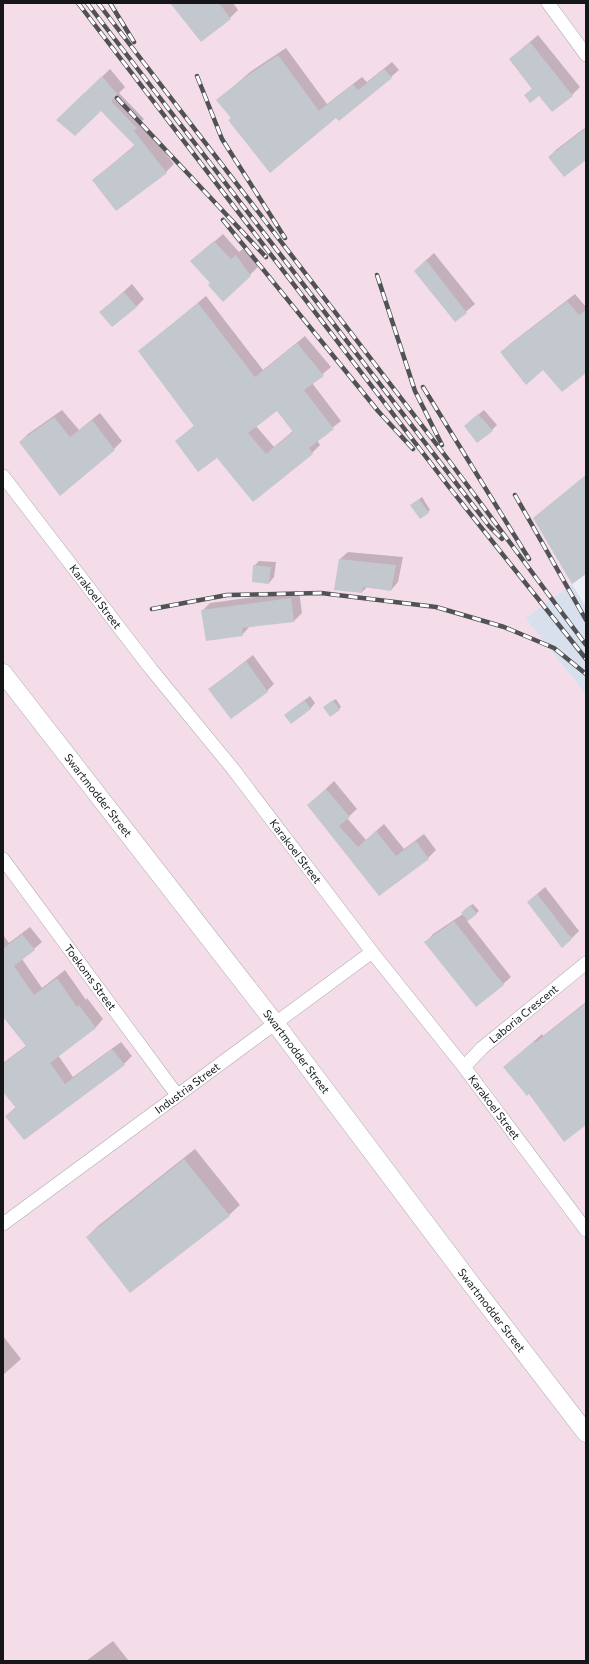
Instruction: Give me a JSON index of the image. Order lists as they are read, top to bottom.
{
  "streets": {
    "main road": ["Swartmodder Street"],
    "street": [
      "Karakoel Street",
      "Toekoms Street",
      "Laboria Crescent",
      "Industria Street"
    ]
  },
  "crossings": [
    ["Karakoel Street", "Laboria Crescent"],
    ["Karakoel Street", "Industria Street"],
    ["Swartmodder Street", "Industria Street"],
    ["Toekoms Street", "Industria Street"]
  ]
}
